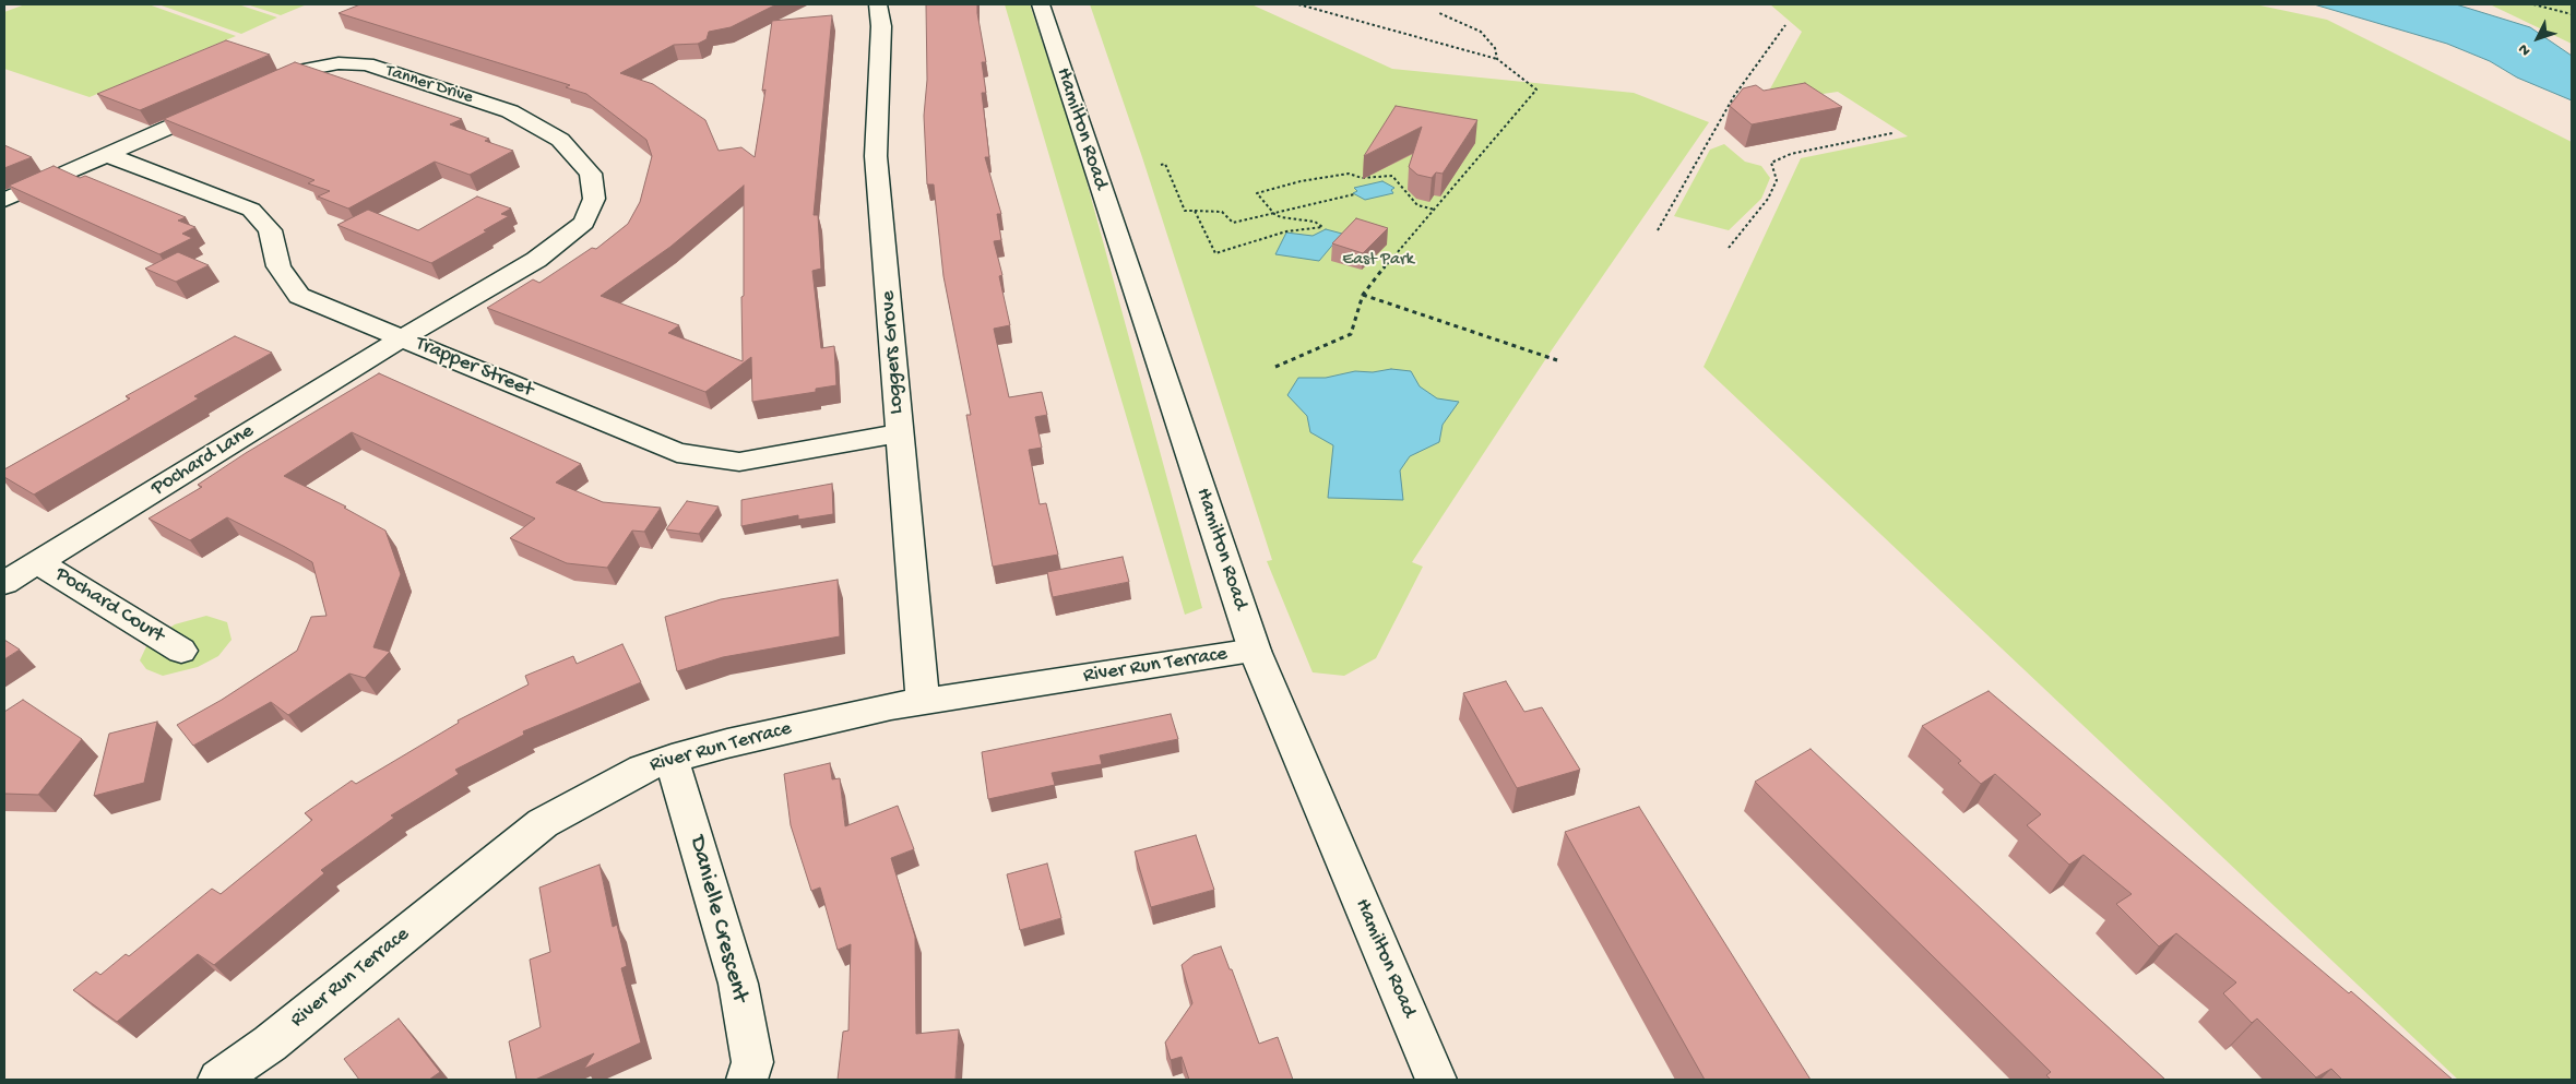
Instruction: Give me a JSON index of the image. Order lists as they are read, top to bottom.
{
  "streets": {
    "street": [
      "Tanner Drive",
      "Hamilton Road",
      "Loggers Grove",
      "Trapper Street",
      "Pochard Lane",
      "Pochard Court",
      "River Run Terrace",
      "Danielle Crescent"
    ]
  },
  "crossings": [
    ["Tanner Drive", "Trapper Street"],
    ["Tanner Drive", "Pochard Lane"],
    ["Hamilton Road", "River Run Terrace"],
    ["Loggers Grove", "Trapper Street"],
    ["Loggers Grove", "River Run Terrace"],
    ["Trapper Street", "Pochard Lane"],
    ["Pochard Lane", "Pochard Court"],
    ["River Run Terrace", "Danielle Crescent"]
  ],
  "parks": ["East Park"],
  "north": "bottom left"
}
